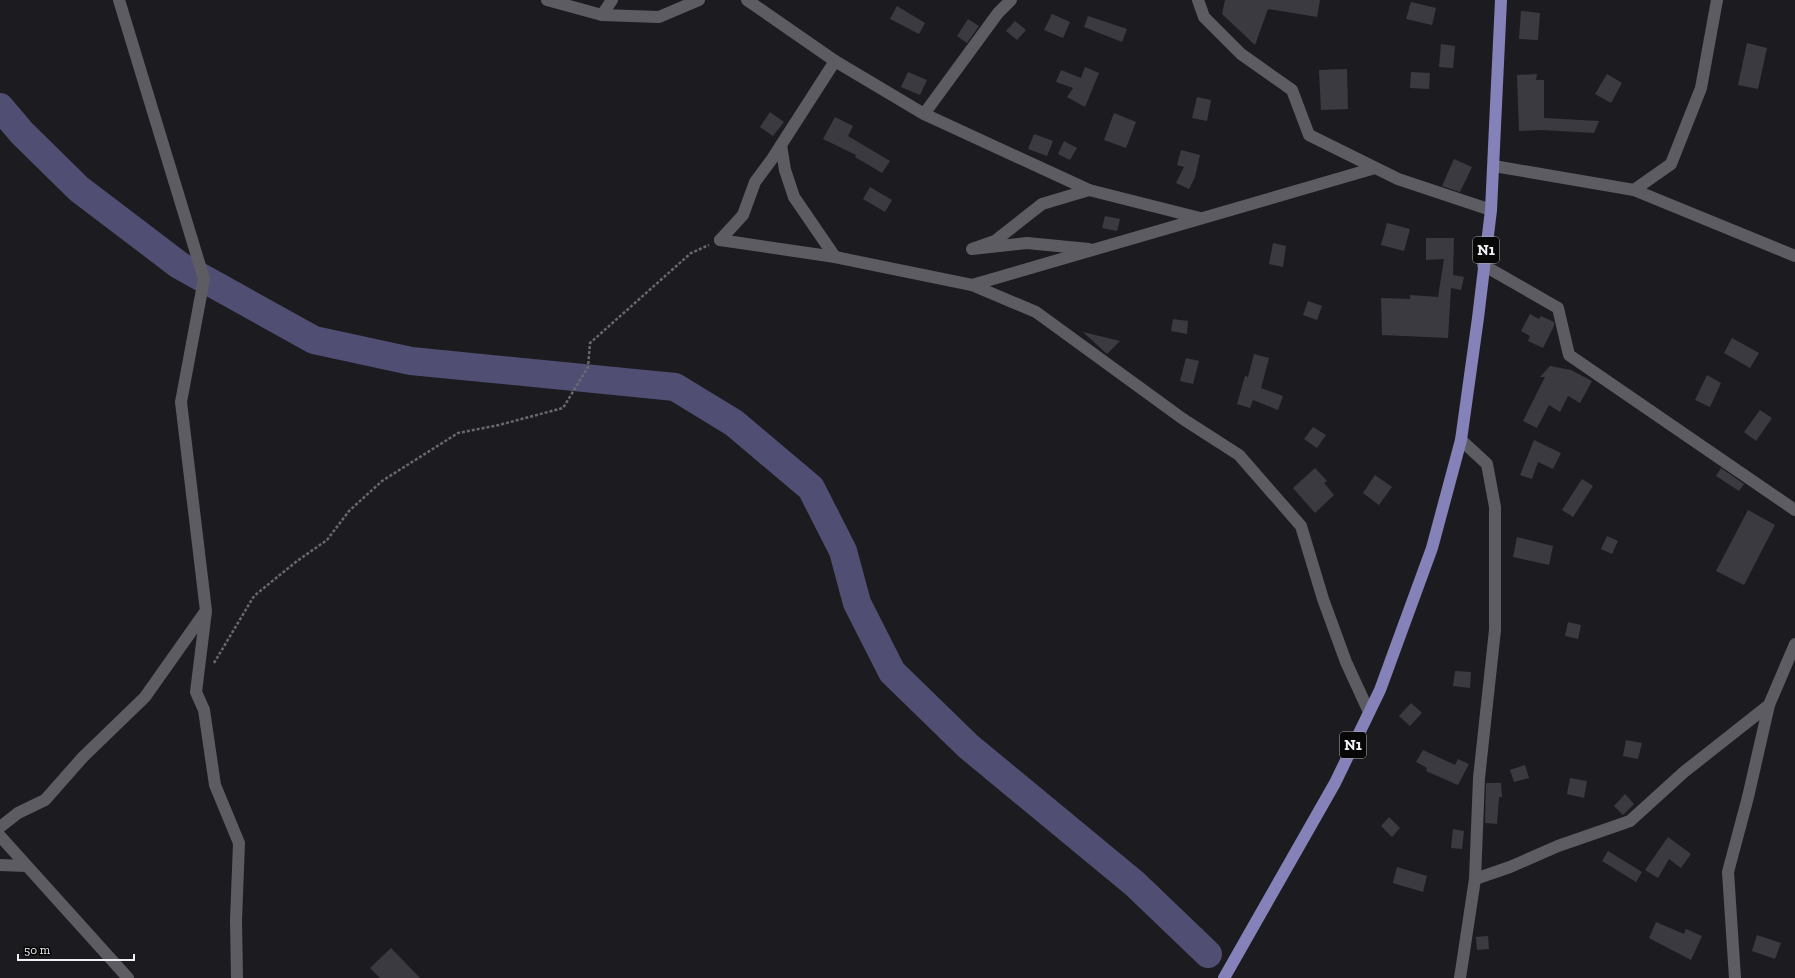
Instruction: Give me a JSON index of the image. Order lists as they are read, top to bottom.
{
  "streets": {
    "main road": ["N1"]
  },
  "scale_bar": "50 m"
}
